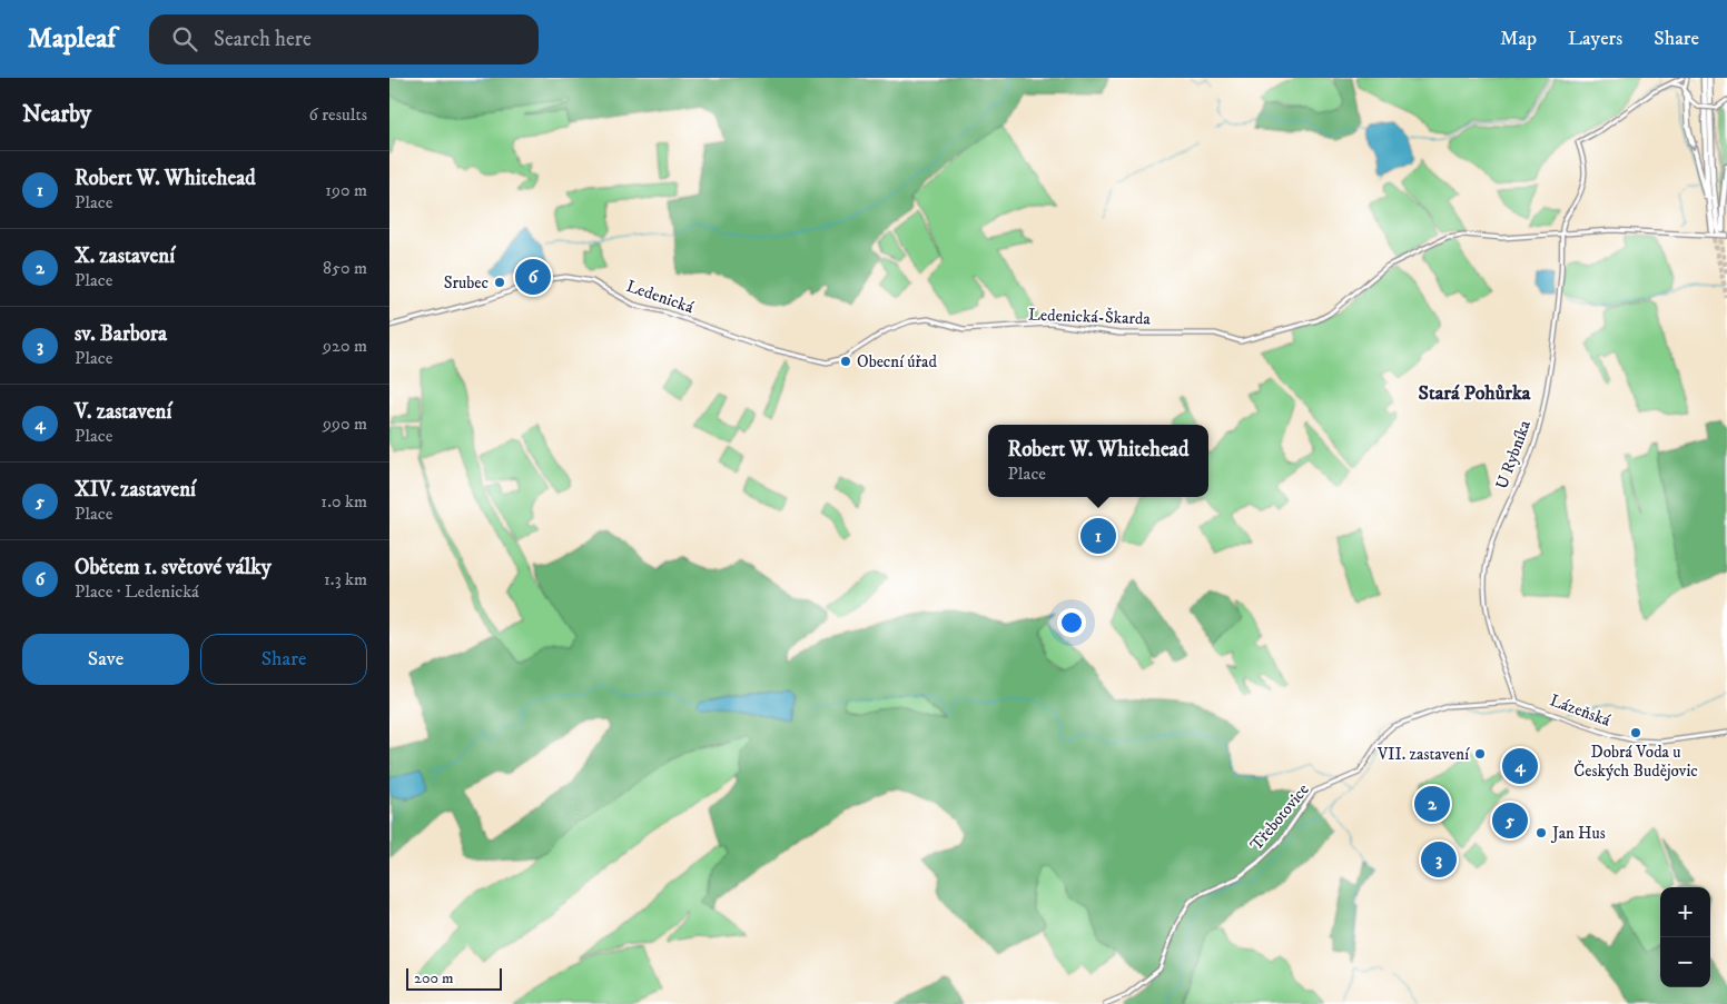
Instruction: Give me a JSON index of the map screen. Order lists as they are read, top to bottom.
{
  "streets": {
    "main road": [
      "Ledenická",
      "Ledenická-Škarda",
      "U Rybníka",
      "Lázeňská",
      "Třebotovice"
    ]
  },
  "crossings": [
    ["Ledenická", "Ledenická-Škarda"],
    ["Ledenická-Škarda", "U Rybníka"],
    ["U Rybníka", "Lázeňská"],
    ["Lázeňská", "Třebotovice"]
  ],
  "districts": ["Stará Pohůrka"],
  "places": [
    "Srubec",
    "Obecní úřad",
    "Dobrá Voda u Českých Budějovic",
    "VII. zastavení",
    "Jan Hus"
  ],
  "scale_bar": "200 m",
  "page": {
    "header": "Mapleaf",
    "search": "Search here",
    "nav": ["Map", "Layers", "Share"],
    "heading": ["Nearby", "6 results"],
    "list": [
      {
        "mark": "1",
        "name": "Robert W. Whitehead",
        "note": "Place",
        "value": "190 m"
      },
      {
        "mark": "2",
        "name": "X. zastavení",
        "note": "Place",
        "value": "850 m"
      },
      {
        "mark": "3",
        "name": "sv. Barbora",
        "note": "Place",
        "value": "920 m"
      },
      {
        "mark": "4",
        "name": "V. zastavení",
        "note": "Place",
        "value": "990 m"
      },
      {
        "mark": "5",
        "name": "XIV. zastavení",
        "note": "Place",
        "value": "1.0 km"
      },
      {
        "mark": "6",
        "name": "Obětem 1. světové války",
        "note": "Place · Ledenická",
        "value": "1.3 km"
      }
    ],
    "pins": [
      "6",
      "1",
      "4",
      "2",
      "5",
      "3"
    ],
    "popup": ["Robert W. Whitehead", "Place"],
    "buttons": ["Save", "Share"],
    "map_buttons": ["+", "−"],
    "scale": "200 m"
  }
}
